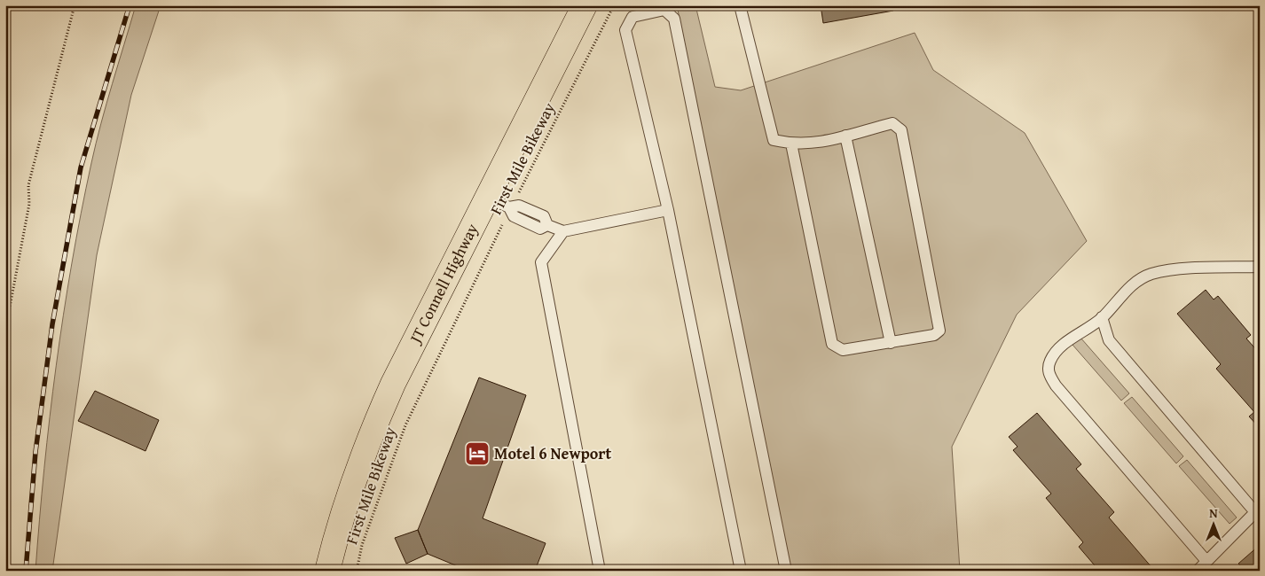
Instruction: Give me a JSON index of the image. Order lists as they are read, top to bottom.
{
  "streets": {
    "highway": ["JT Connell Highway"],
    "path": ["First Mile Bikeway"]
  },
  "crossings": [
    ["First Mile Bikeway", "JT Connell Highway"]
  ],
  "places": {
    "hotel": ["Motel 6 Newport"]
  },
  "north": "top"
}
